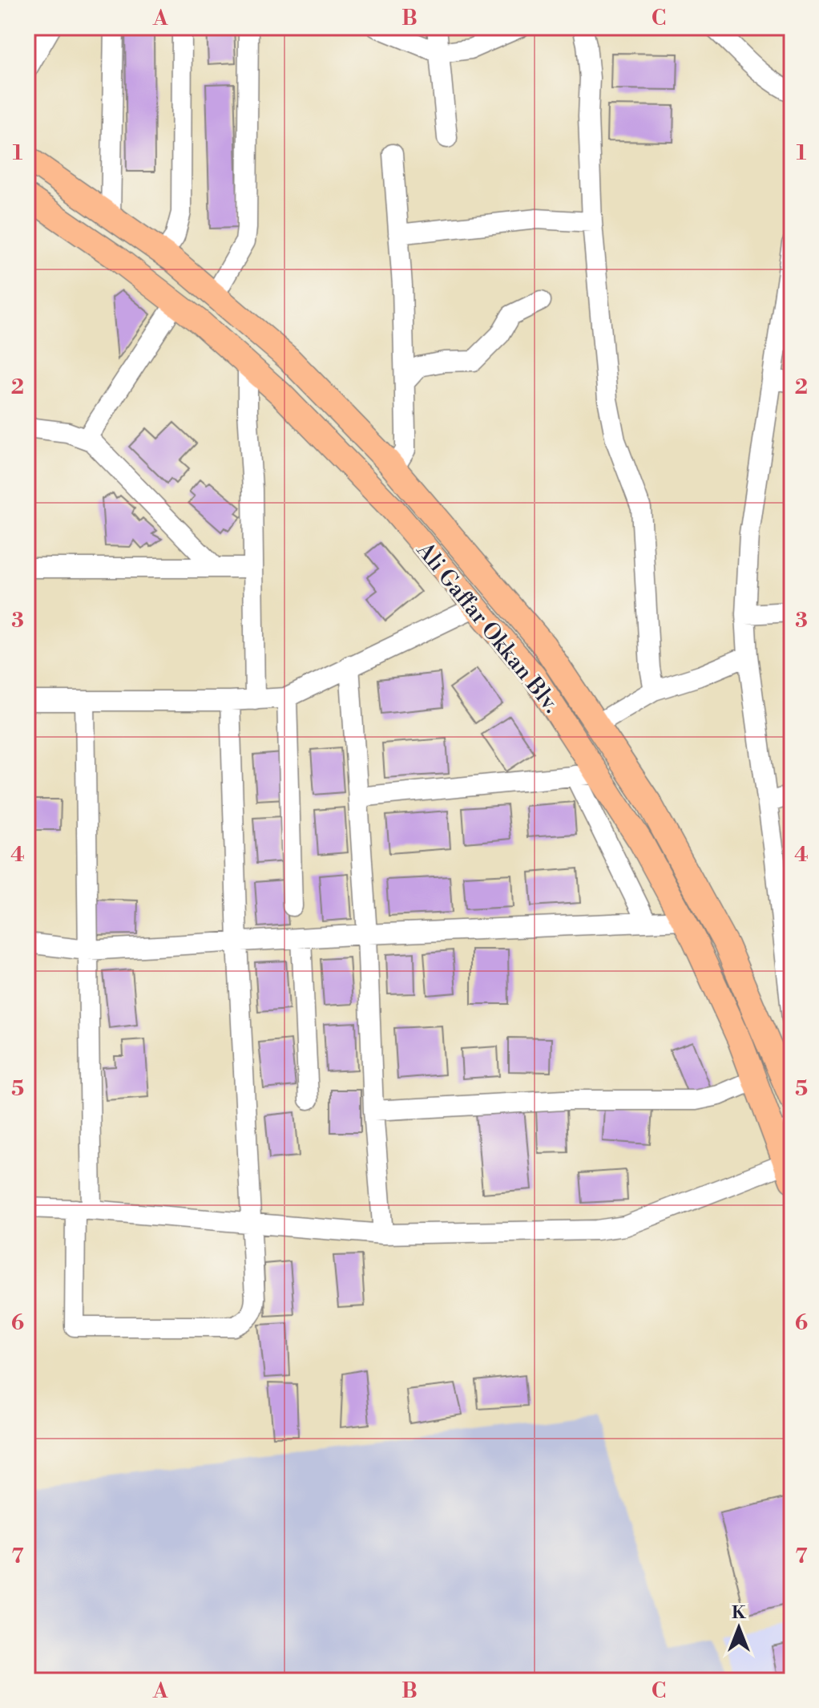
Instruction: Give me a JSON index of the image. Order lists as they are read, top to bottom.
{
  "streets": {
    "main road": ["Ali Gaffar Okkan Blv."]
  },
  "north": "top",
  "grid": {
    "columns": ["A", "B", "C"],
    "rows": [
      "1",
      "2",
      "3",
      "4",
      "5",
      "6",
      "7"
    ]
  }
}
